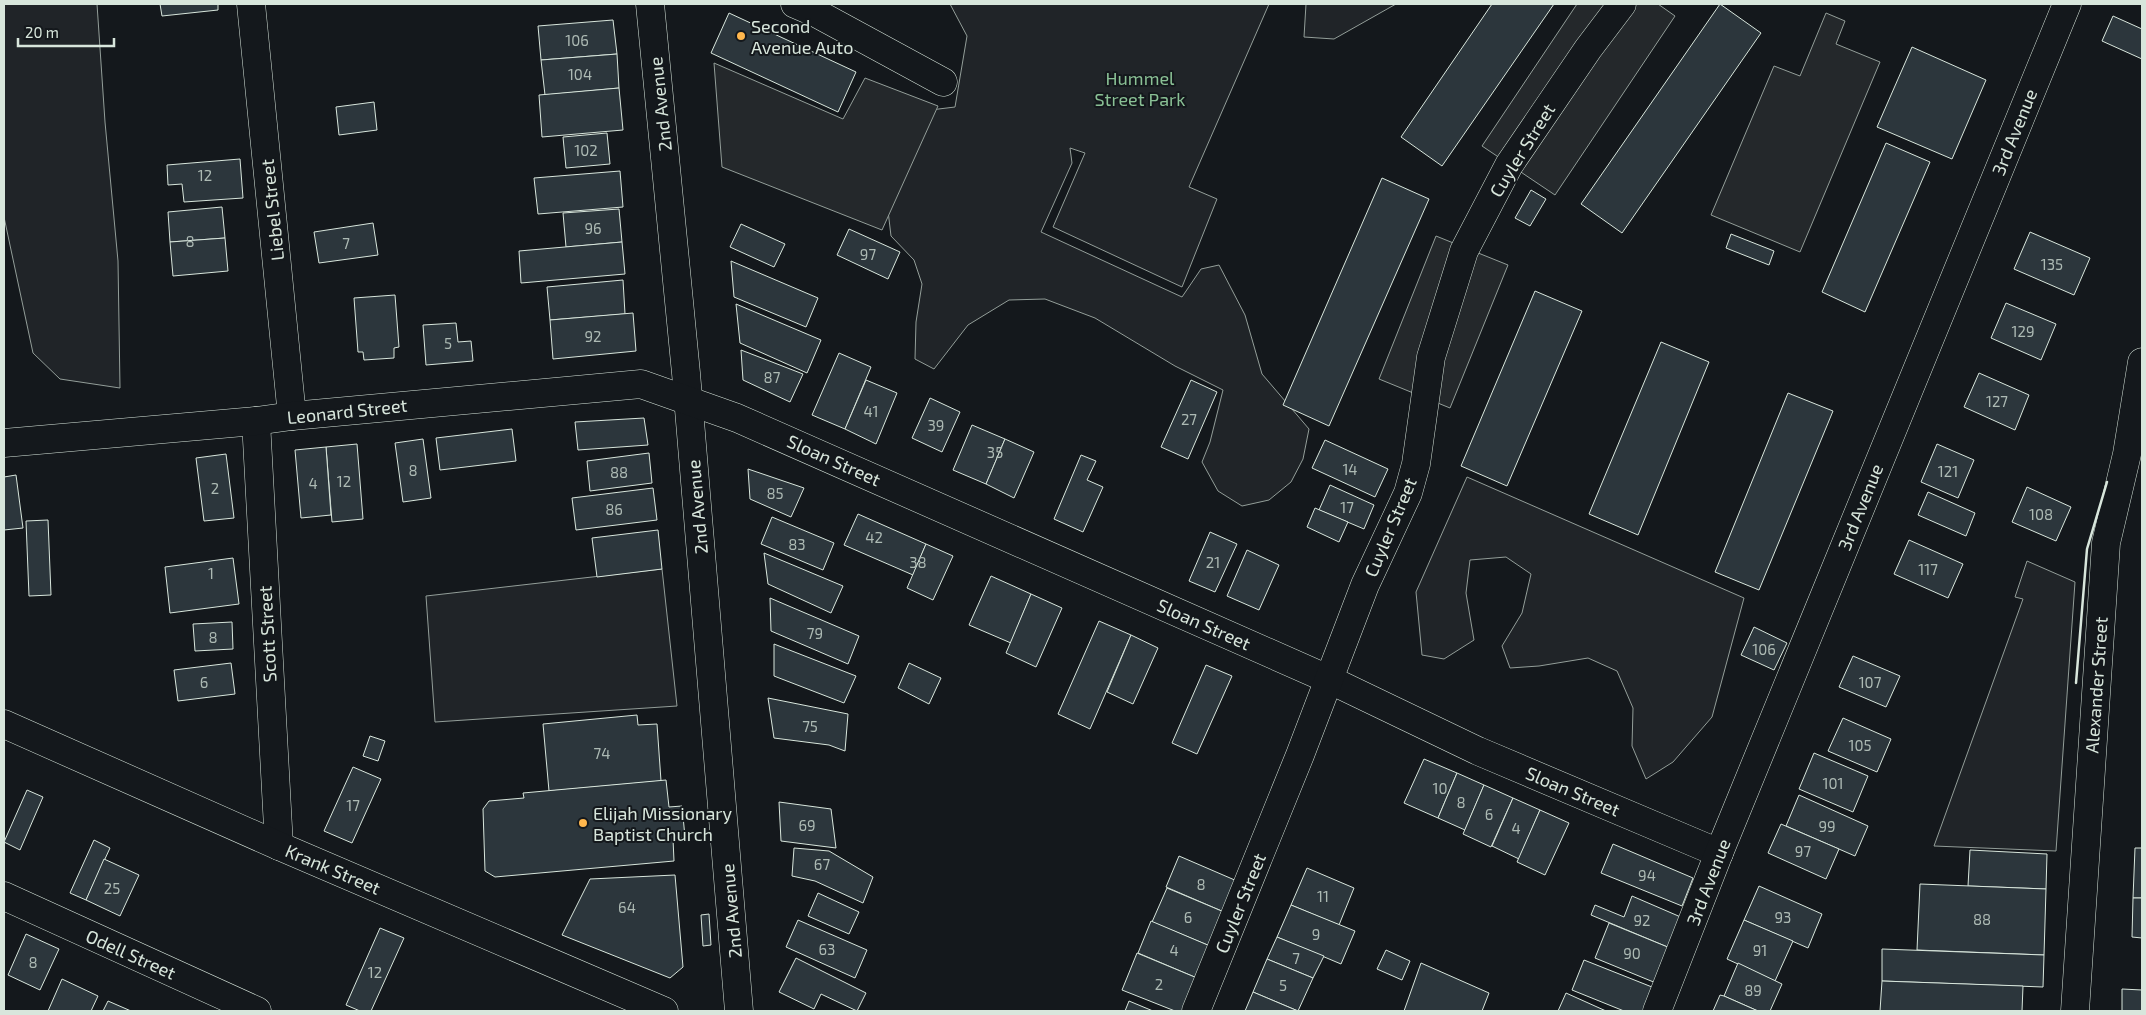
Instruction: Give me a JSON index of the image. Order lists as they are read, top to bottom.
{
  "streets": {
    "street": [
      "2nd Avenue",
      "3rd Avenue",
      "Cuyler Street",
      "Liebel Street",
      "Leonard Street",
      "Sloan Street",
      "Scott Street",
      "Alexander Street",
      "Krank Street",
      "Odell Street"
    ]
  },
  "crossings": [
    ["2nd Avenue", "Leonard Street"],
    ["2nd Avenue", "Sloan Street"],
    ["3rd Avenue", "Sloan Street"],
    ["Cuyler Street", "Sloan Street"],
    ["Liebel Street", "Leonard Street"],
    ["Leonard Street", "Sloan Street"],
    ["Leonard Street", "Scott Street"],
    ["Scott Street", "Krank Street"]
  ],
  "parks": ["Hummel Street Park"],
  "places": ["Second Avenue Auto", "Elijah Missionary Baptist Church"],
  "house_numbers": [
    "106",
    "104",
    "102",
    "12",
    "96",
    "8",
    "7",
    "97",
    "135",
    "129",
    "92",
    "5",
    "87",
    "127",
    "41",
    "27",
    "39",
    "35",
    "14",
    "8",
    "121",
    "88",
    "12",
    "4",
    "2",
    "85",
    "17",
    "86",
    "108",
    "42",
    "83",
    "38",
    "21",
    "117",
    "1",
    "79",
    "8",
    "106",
    "6",
    "107",
    "75",
    "105",
    "74",
    "101",
    "10",
    "8",
    "17",
    "6",
    "69",
    "99",
    "4",
    "97",
    "67",
    "94",
    "8",
    "25",
    "11",
    "64",
    "6",
    "93",
    "88",
    "92",
    "9",
    "63",
    "4",
    "91",
    "90",
    "7",
    "8",
    "12",
    "2",
    "5",
    "89"
  ],
  "scale_bar": "20 m"
}
